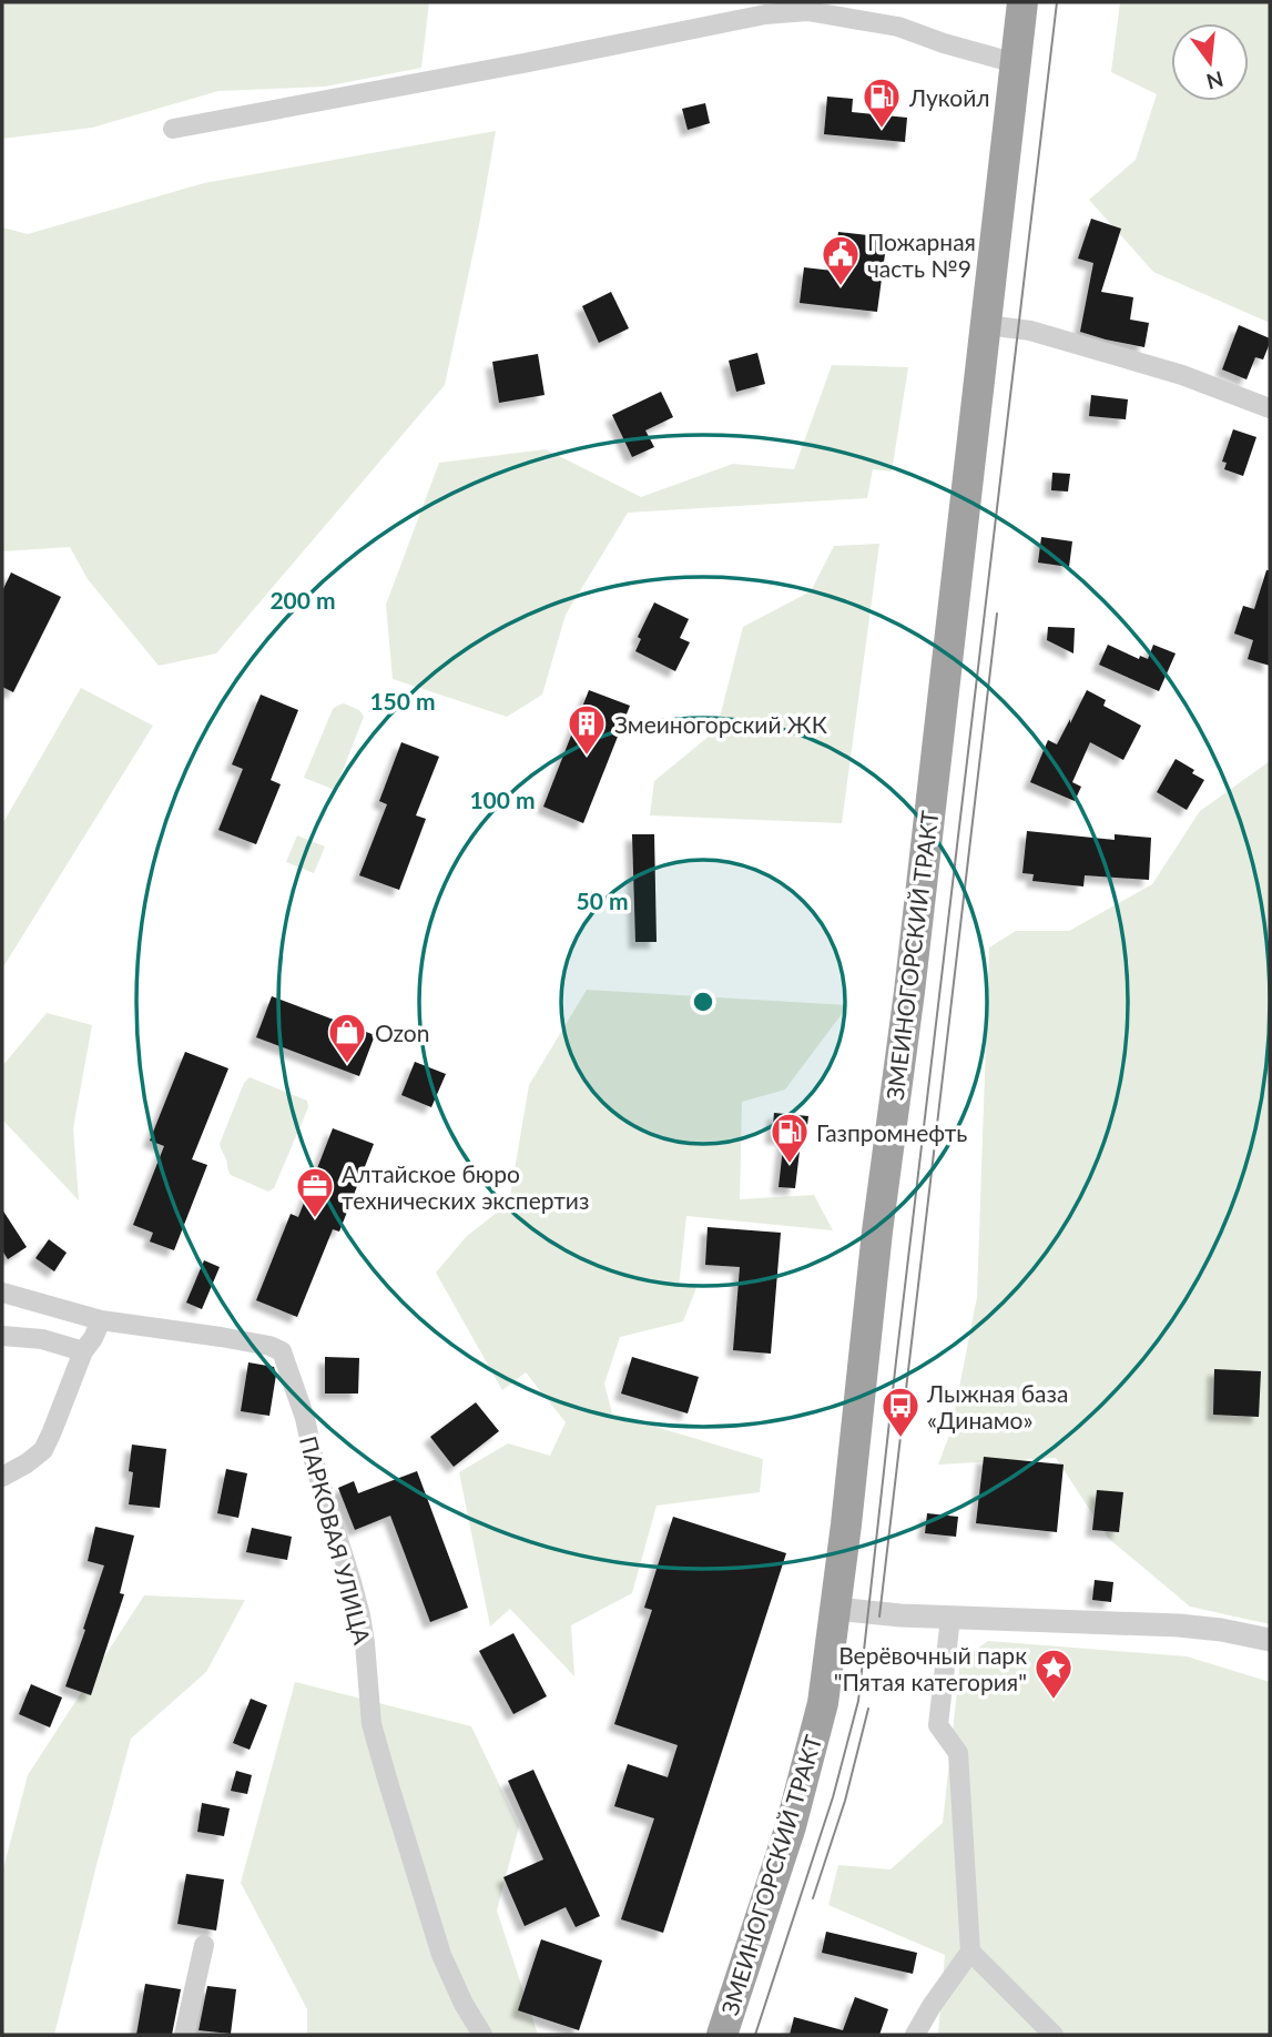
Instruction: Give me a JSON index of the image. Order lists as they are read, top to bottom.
{
  "streets": {
    "highway": ["ЗМЕИНОГОРСКИЙ ТРАКТ"],
    "street": ["ПАРКОВАЯ УЛИЦА"]
  },
  "places": {
    "fuel station": ["Лукойл", "Газпромнефть"],
    "public building": ["Пожарная часть №9"],
    "building": ["Змеиногорский ЖК"],
    "shop": ["Ozon"],
    "office": ["Алтайское бюро технических экспертиз"],
    "bus stop": ["Лыжная база «Динамо»"],
    "place": ["Верёвочный парк \"Пятая категория\""]
  },
  "north": "bottom",
  "rings": [
    "200 m",
    "150 m",
    "100 m",
    "50 m"
  ]
}
